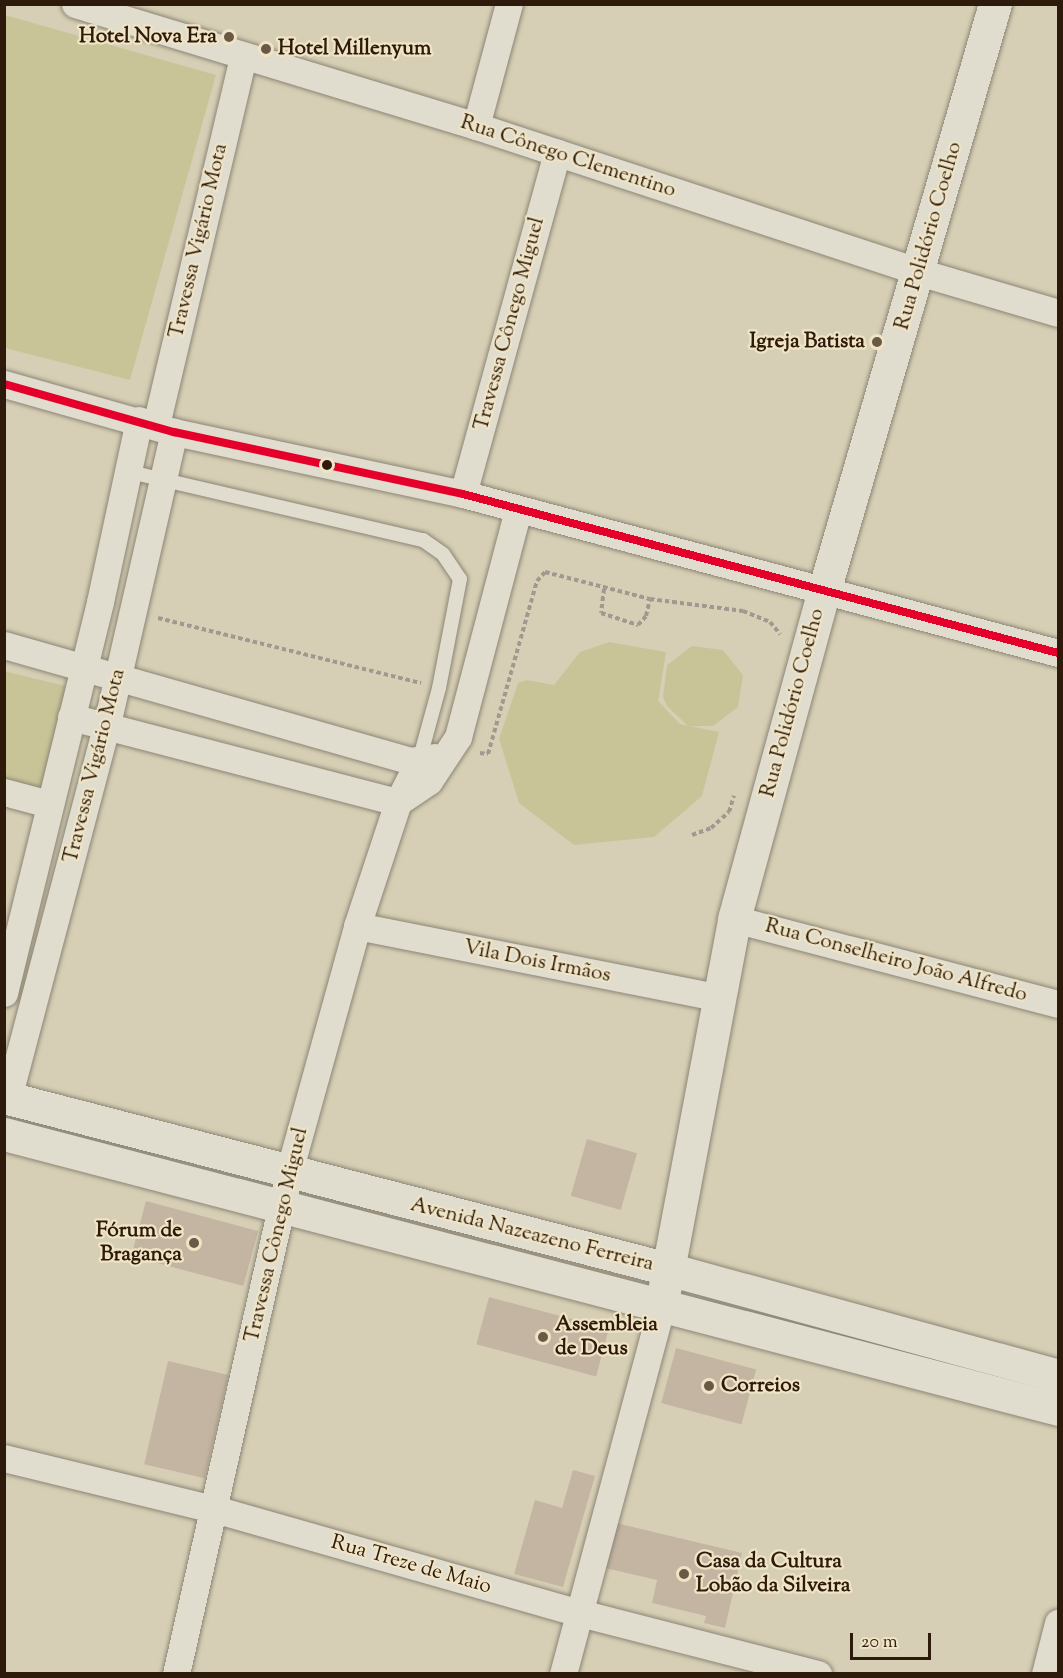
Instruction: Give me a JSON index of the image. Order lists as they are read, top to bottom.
{
  "streets": {
    "main road": ["Rua Polidório Coelho", "Avenida Nazeazeno Ferreira"],
    "street": [
      "Rua Cônego Clementino",
      "Travessa Vigário Mota",
      "Travessa Cônego Miguel",
      "Rua Conselheiro João Alfredo",
      "Vila Dois Irmãos",
      "Rua Treze de Maio"
    ]
  },
  "crossings": [
    ["Rua Cônego Clementino", "Rua Polidório Coelho"],
    ["Rua Cônego Clementino", "Travessa Vigário Mota"],
    ["Rua Cônego Clementino", "Travessa Cônego Miguel"],
    ["Rua Polidório Coelho", "Rua Conselheiro João Alfredo"],
    ["Rua Polidório Coelho", "Vila Dois Irmãos"],
    ["Rua Polidório Coelho", "Avenida Nazeazeno Ferreira"],
    ["Travessa Vigário Mota", "Avenida Nazeazeno Ferreira"],
    ["Travessa Cônego Miguel", "Vila Dois Irmãos"],
    ["Travessa Cônego Miguel", "Avenida Nazeazeno Ferreira"],
    ["Travessa Cônego Miguel", "Rua Treze de Maio"]
  ],
  "places": [
    "Hotel Nova Era",
    "Hotel Millenyum",
    "Igreja Batista",
    "Fórum de Bragança",
    "Assembleia de Deus",
    "Correios",
    "Casa da Cultura Lobão da Silveira"
  ],
  "scale_bar": "20 m"
}
